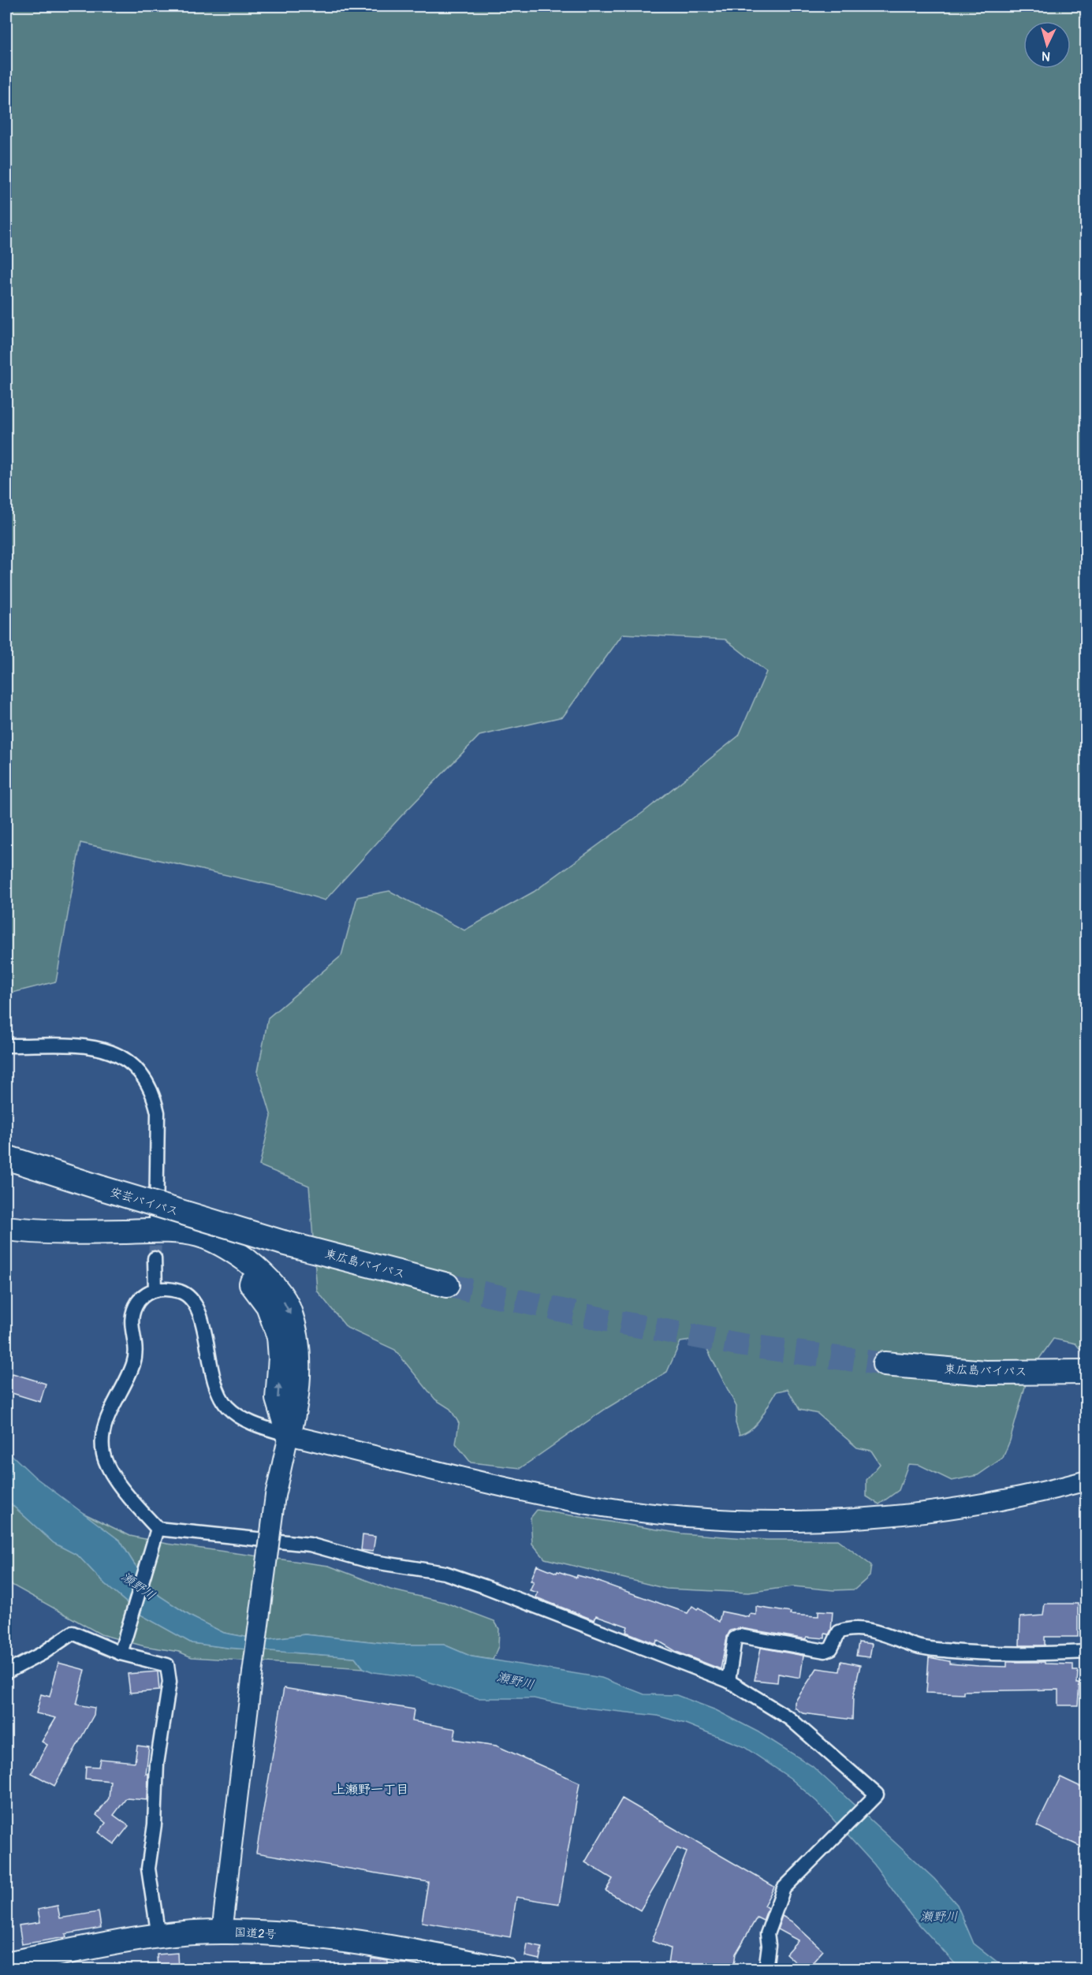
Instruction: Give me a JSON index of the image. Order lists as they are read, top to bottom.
{
  "streets": {
    "highway": ["安芸バイパス", "東広島バイパス", "国道2号"]
  },
  "crossings": [
    ["安芸バイパス", "東広島バイパス"]
  ],
  "districts": ["上瀬野一丁目"],
  "water": ["瀬野川"],
  "north": "bottom"
}
